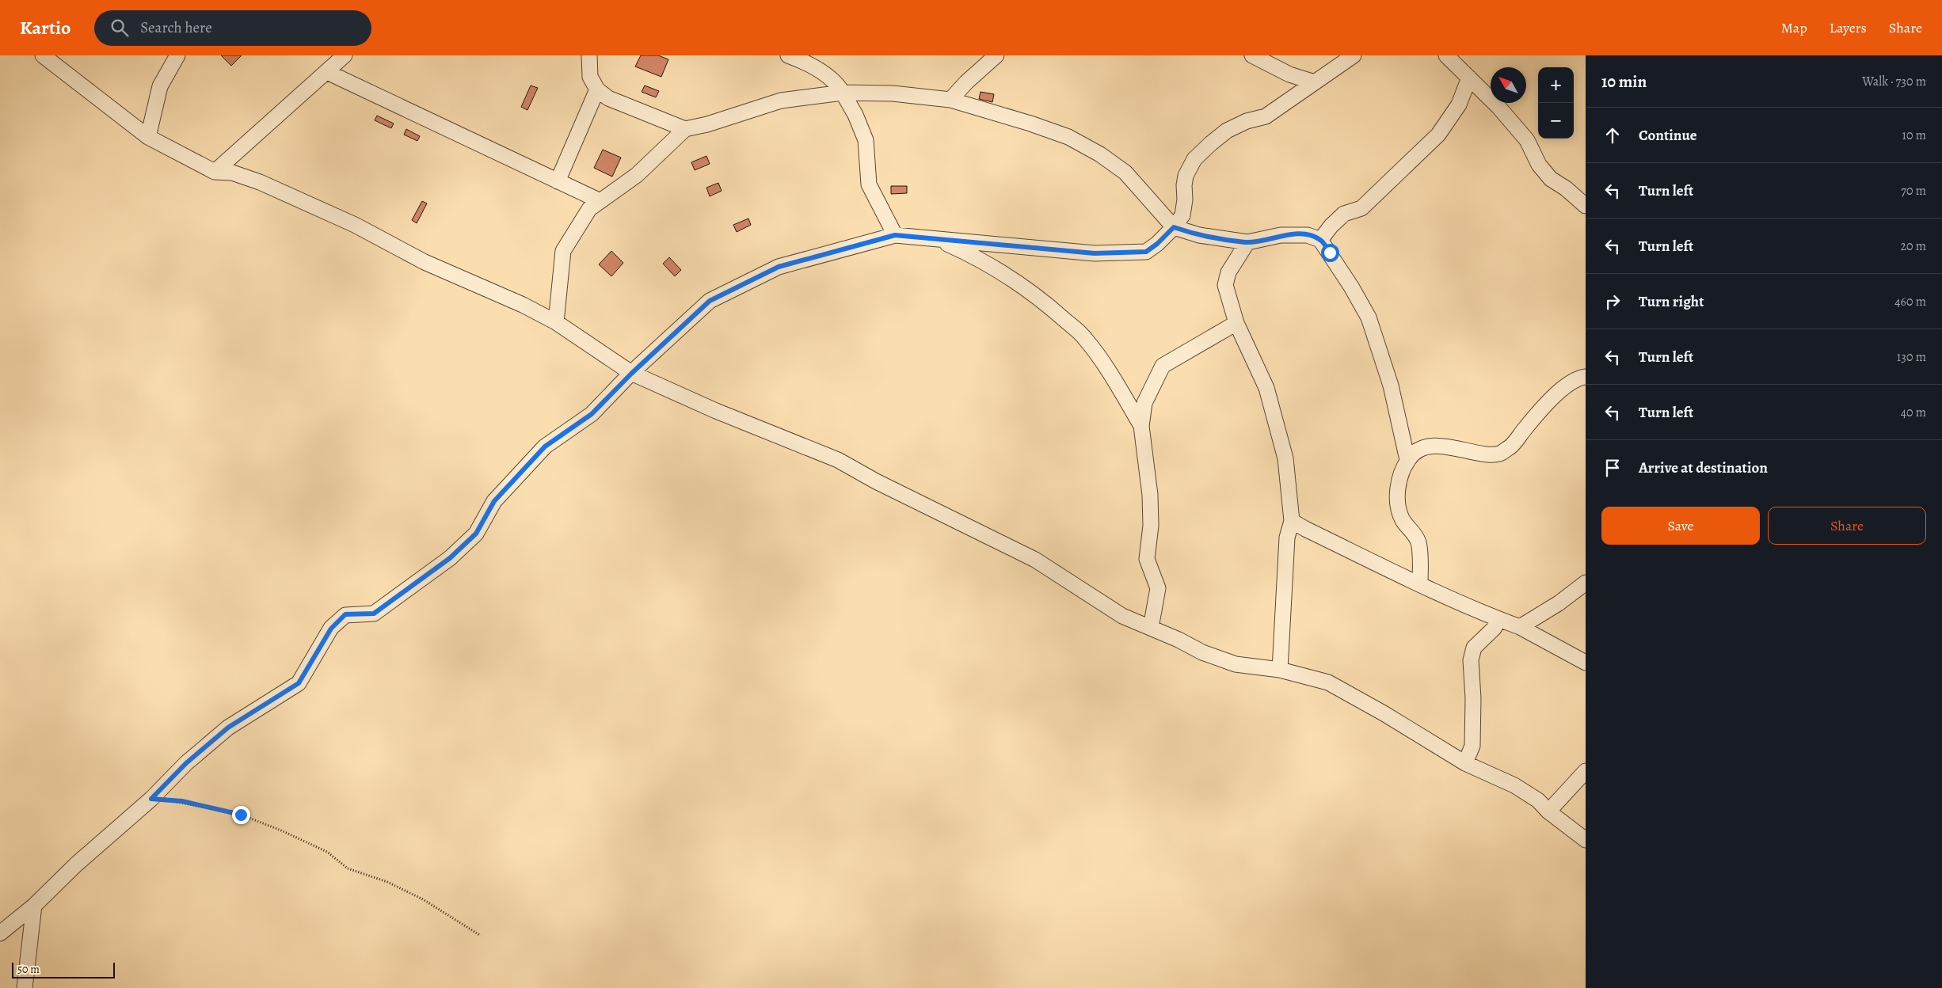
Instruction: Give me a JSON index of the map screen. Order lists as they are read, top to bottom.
{
  "scale_bar": "50 m",
  "north": "top left",
  "page": {
    "header": "Kartio",
    "search": "Search here",
    "nav": ["Map", "Layers", "Share"],
    "heading": ["10 min", "Walk · 730 m"],
    "map_buttons": ["+", "−"],
    "list": [
      ["Continue", "10 m"],
      ["Turn left", "70 m"],
      ["Turn left", "20 m"],
      ["Turn right", "460 m"],
      ["Turn left", "130 m"],
      ["Turn left", "40 m"],
      "Arrive at destination"
    ],
    "buttons": ["Save", "Share"],
    "scale": "50 m"
  }
}
